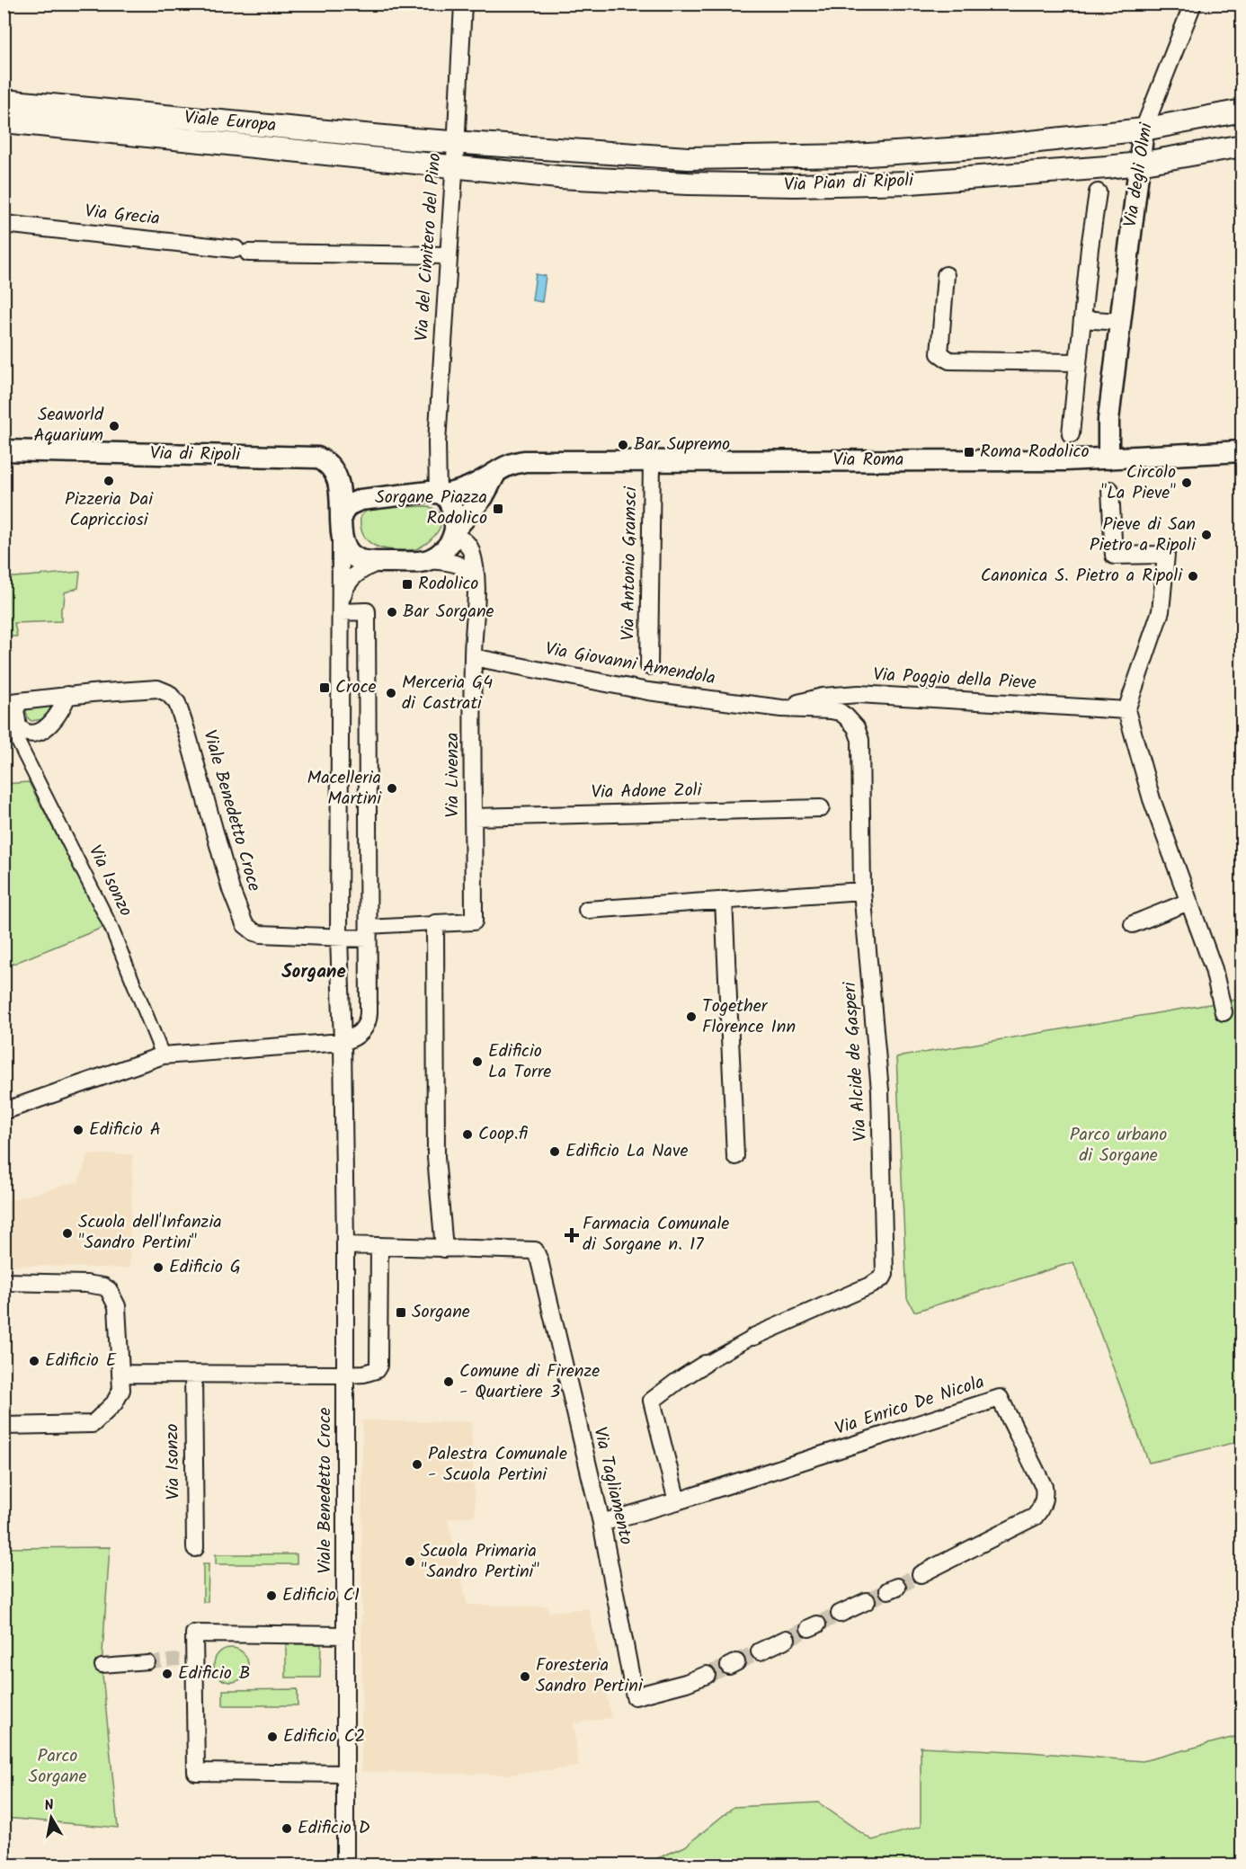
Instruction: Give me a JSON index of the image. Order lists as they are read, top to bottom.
{
  "streets": {
    "main road": ["Viale Europa", "Via Pian di Ripoli"],
    "street": [
      "Via degli Olmi",
      "Via Grecia",
      "Via del Cimitero del Pino",
      "Via di Ripoli",
      "Via Roma",
      "Via Antonio Gramsci",
      "Via Giovanni Amendola",
      "Via Poggio della Pieve",
      "Via Livenza",
      "Via Adone Zoli",
      "Viale Benedetto Croce",
      "Via Isonzo",
      "Via Alcide de Gasperi",
      "Via Enrico De Nicola",
      "Via Tagliamento"
    ]
  },
  "crossings": [
    ["Viale Europa", "Via Pian di Ripoli"],
    ["Viale Europa", "Via del Cimitero del Pino"],
    ["Via degli Olmi", "Via Pian di Ripoli"],
    ["Via degli Olmi", "Via Roma"],
    ["Via Pian di Ripoli", "Via del Cimitero del Pino"],
    ["Via Grecia", "Via del Cimitero del Pino"],
    ["Via del Cimitero del Pino", "Via di Ripoli"],
    ["Via del Cimitero del Pino", "Via Roma"],
    ["Via del Cimitero del Pino", "Via Livenza"],
    ["Via del Cimitero del Pino", "Viale Benedetto Croce"],
    ["Via di Ripoli", "Via Roma"],
    ["Via di Ripoli", "Via Livenza"],
    ["Via di Ripoli", "Viale Benedetto Croce"],
    ["Via Roma", "Via Antonio Gramsci"],
    ["Via Roma", "Via Livenza"],
    ["Via Roma", "Viale Benedetto Croce"],
    ["Via Giovanni Amendola", "Via Poggio della Pieve"],
    ["Via Giovanni Amendola", "Via Livenza"],
    ["Via Giovanni Amendola", "Via Alcide de Gasperi"],
    ["Via Poggio della Pieve", "Via Alcide de Gasperi"],
    ["Via Livenza", "Via Adone Zoli"],
    ["Via Livenza", "Viale Benedetto Croce"],
    ["Viale Benedetto Croce", "Via Isonzo"],
    ["Viale Benedetto Croce", "Via Tagliamento"],
    ["Via Enrico De Nicola", "Via Tagliamento"]
  ],
  "districts": ["Sorgane"],
  "parks": ["Parco urbano di Sorgane", "Parco Sorgane"],
  "places": {
    "other": [
      "Seaworld Aquarium",
      "Bar Supremo",
      "Pizzeria Dai Capricciosi",
      "Circolo \"La Pieve\"",
      "Pieve di San Pietro a Ripoli",
      "Canonica S. Pietro a Ripoli",
      "Bar Sorgane",
      "Merceria G4 di Castrati",
      "Macelleria Martini",
      "Together Florence Inn",
      "Edificio La Torre",
      "Edificio A",
      "Coop.fi",
      "Edificio La Nave",
      "Scuola dell'Infanzia \"Sandro Pertini\"",
      "Edificio G",
      "Edificio E",
      "Comune di Firenze - Quartiere 3",
      "Palestra Comunale - Scuola Pertini",
      "Scuola Primaria \"Sandro Pertini\"",
      "Edificio C1",
      "Edificio B",
      "Foresteria Sandro Pertini",
      "Edificio C2",
      "Edificio D"
    ],
    "transit": [
      "Roma Rodolico",
      "Sorgane Piazza Rodolico",
      "Rodolico",
      "Croce",
      "Sorgane"
    ],
    "health": ["Farmacia Comunale di Sorgane n. 17"]
  },
  "north": "top"
}
